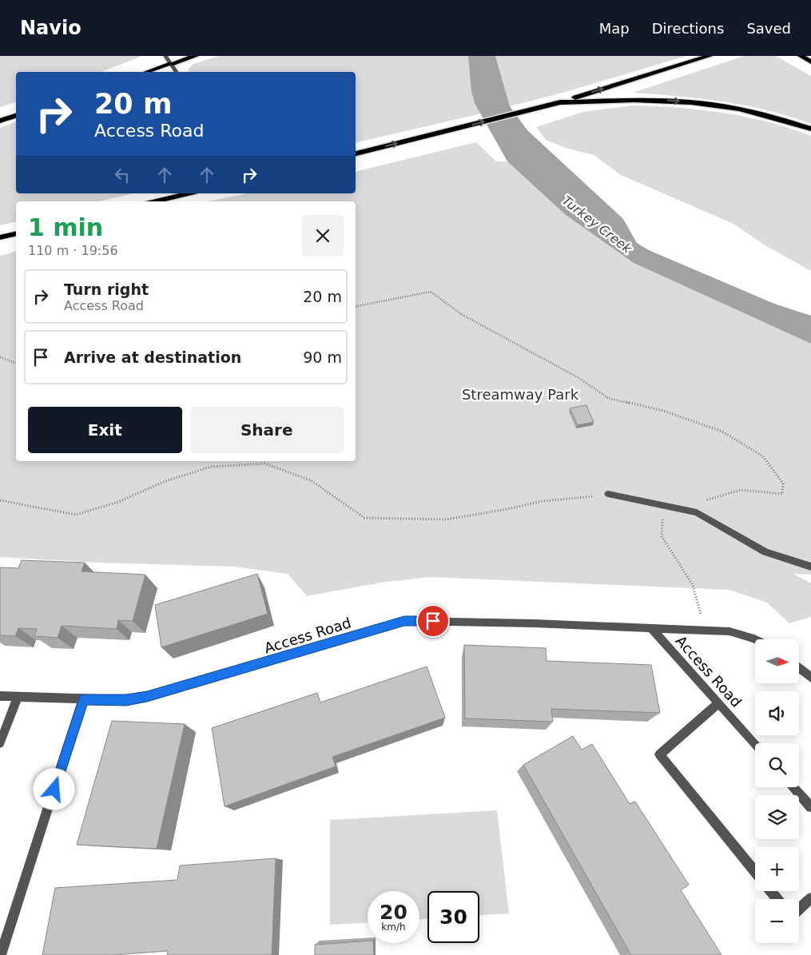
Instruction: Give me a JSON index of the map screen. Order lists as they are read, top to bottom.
{
  "streets": {
    "street": ["Access Road"]
  },
  "water": ["Turkey Creek"],
  "parks": ["Streamway Park"],
  "north": "right",
  "page": {
    "header": "Navio",
    "nav": ["Map", "Directions", "Saved"],
    "turn": ["20 m", "Access Road"],
    "heading": ["1 min", "110 m · 19:56"],
    "list": [
      {
        "name": "Turn right",
        "note": "Access Road",
        "value": "20 m"
      },
      {
        "name": "Arrive at destination",
        "value": "90 m"
      }
    ],
    "buttons": ["Exit", "Share"],
    "map_buttons": ["+", "−"],
    "speed": "20 km/h",
    "limit": "30"
  }
}
